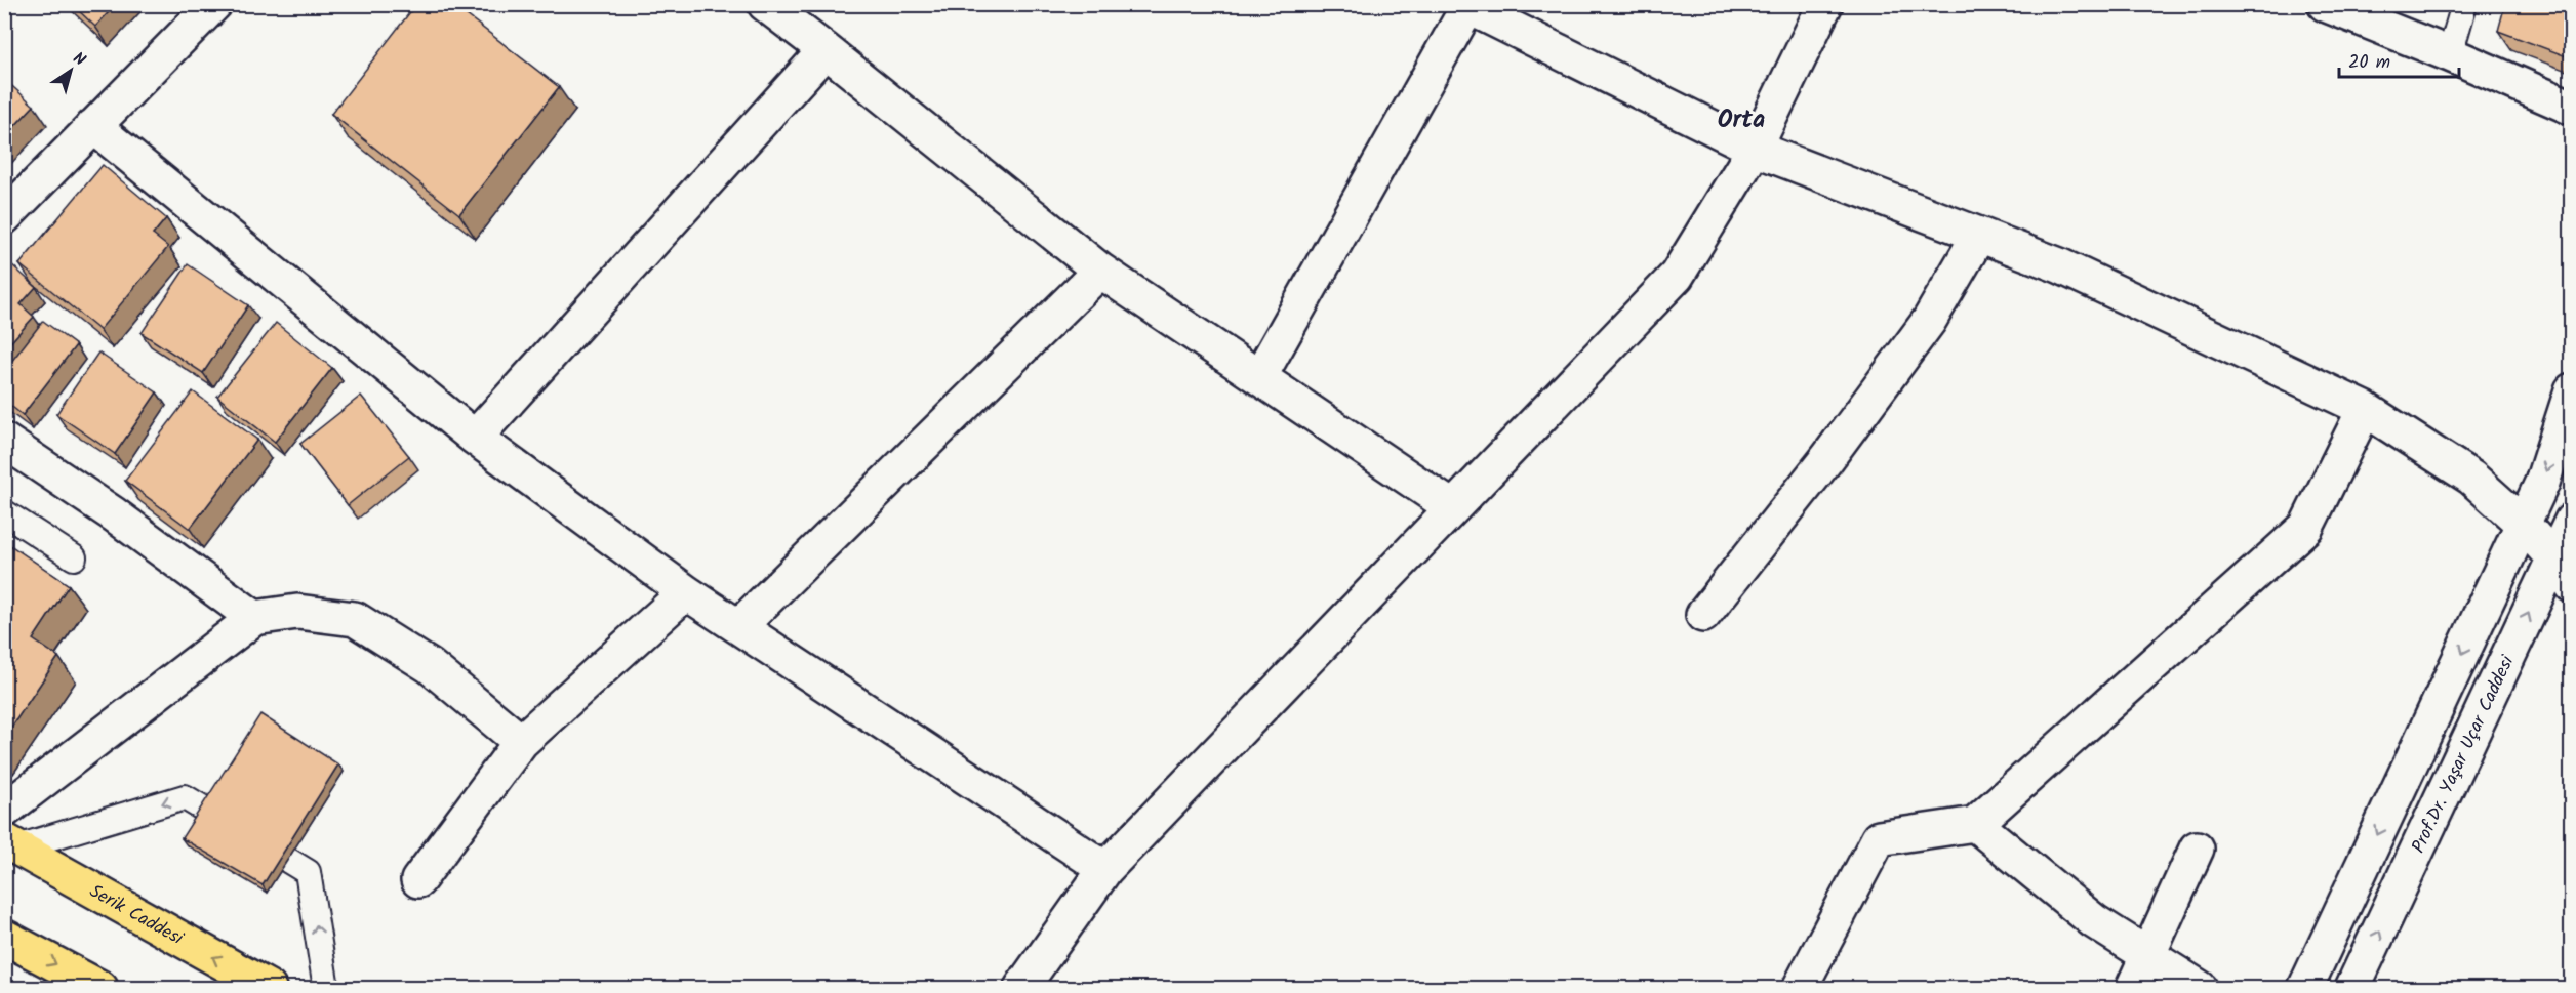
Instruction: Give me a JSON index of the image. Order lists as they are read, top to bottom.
{
  "streets": {
    "highway": ["Serik Caddesi"],
    "street": ["Prof.Dr. Yaşar Uçar Caddesi"]
  },
  "districts": ["Orta"],
  "scale_bar": "20 m",
  "north": "top right"
}
